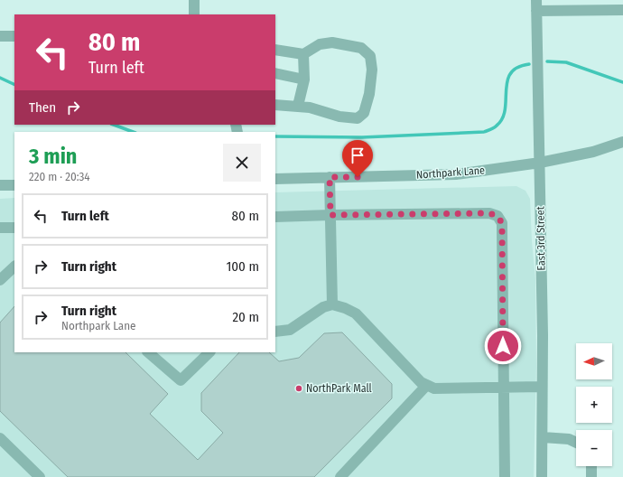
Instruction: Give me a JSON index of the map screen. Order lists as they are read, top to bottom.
{
  "streets": {
    "street": ["Northpark Lane", "East 3rd Street"]
  },
  "crossings": [
    ["Northpark Lane", "East 3rd Street"]
  ],
  "places": ["NorthPark Mall"],
  "north": "left",
  "page": {
    "turn": ["80 m", "Turn left"],
    "then": "Then",
    "heading": ["3 min", "220 m · 20:34"],
    "list": [
      {
        "name": "Turn left",
        "value": "80 m"
      },
      {
        "name": "Turn right",
        "value": "100 m"
      },
      {
        "name": "Turn right",
        "note": "Northpark Lane",
        "value": "20 m"
      }
    ],
    "map_buttons": ["+", "−"]
  }
}
